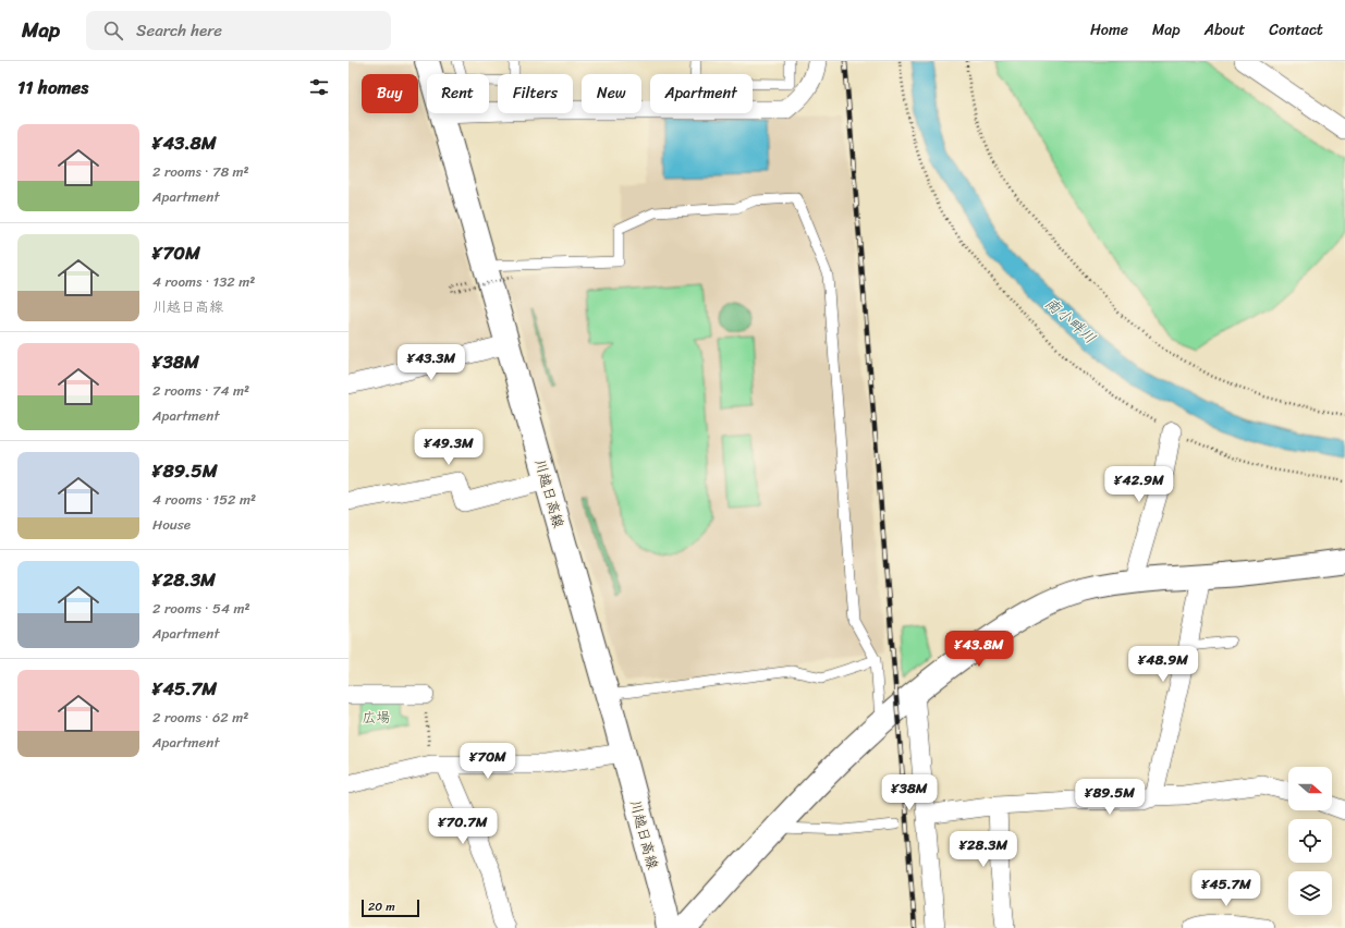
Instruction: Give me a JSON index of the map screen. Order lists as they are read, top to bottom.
{
  "streets": {
    "main road": ["川越日高線"]
  },
  "water": ["南小畔川"],
  "parks": ["広場"],
  "scale_bar": "20 m",
  "north": "right",
  "page": {
    "header": "Map",
    "search": "Search here",
    "nav": [
      "Home",
      "Map",
      "About",
      "Contact"
    ],
    "heading": "11 homes",
    "chip": [
      "Buy",
      "Rent",
      "Filters",
      "New",
      "Apartment"
    ],
    "list": [
      {
        "name": "¥43.8M",
        "note": "2 rooms · 78 m² · Apartment"
      },
      {
        "name": "¥70M",
        "note": "4 rooms · 132 m² · 川越日高線"
      },
      {
        "name": "¥38M",
        "note": "2 rooms · 74 m² · Apartment"
      },
      {
        "name": "¥89.5M",
        "note": "4 rooms · 152 m² · House"
      },
      {
        "name": "¥28.3M",
        "note": "2 rooms · 54 m² · Apartment"
      },
      {
        "name": "¥45.7M",
        "note": "2 rooms · 62 m² · Apartment"
      }
    ],
    "price": [
      "¥43.3M",
      "¥49.3M",
      "¥42.9M",
      "¥43.8M",
      "¥48.9M",
      "¥70M",
      "¥38M",
      "¥89.5M",
      "¥70.7M",
      "¥28.3M",
      "¥45.7M"
    ],
    "scale": "20 m"
  }
}
